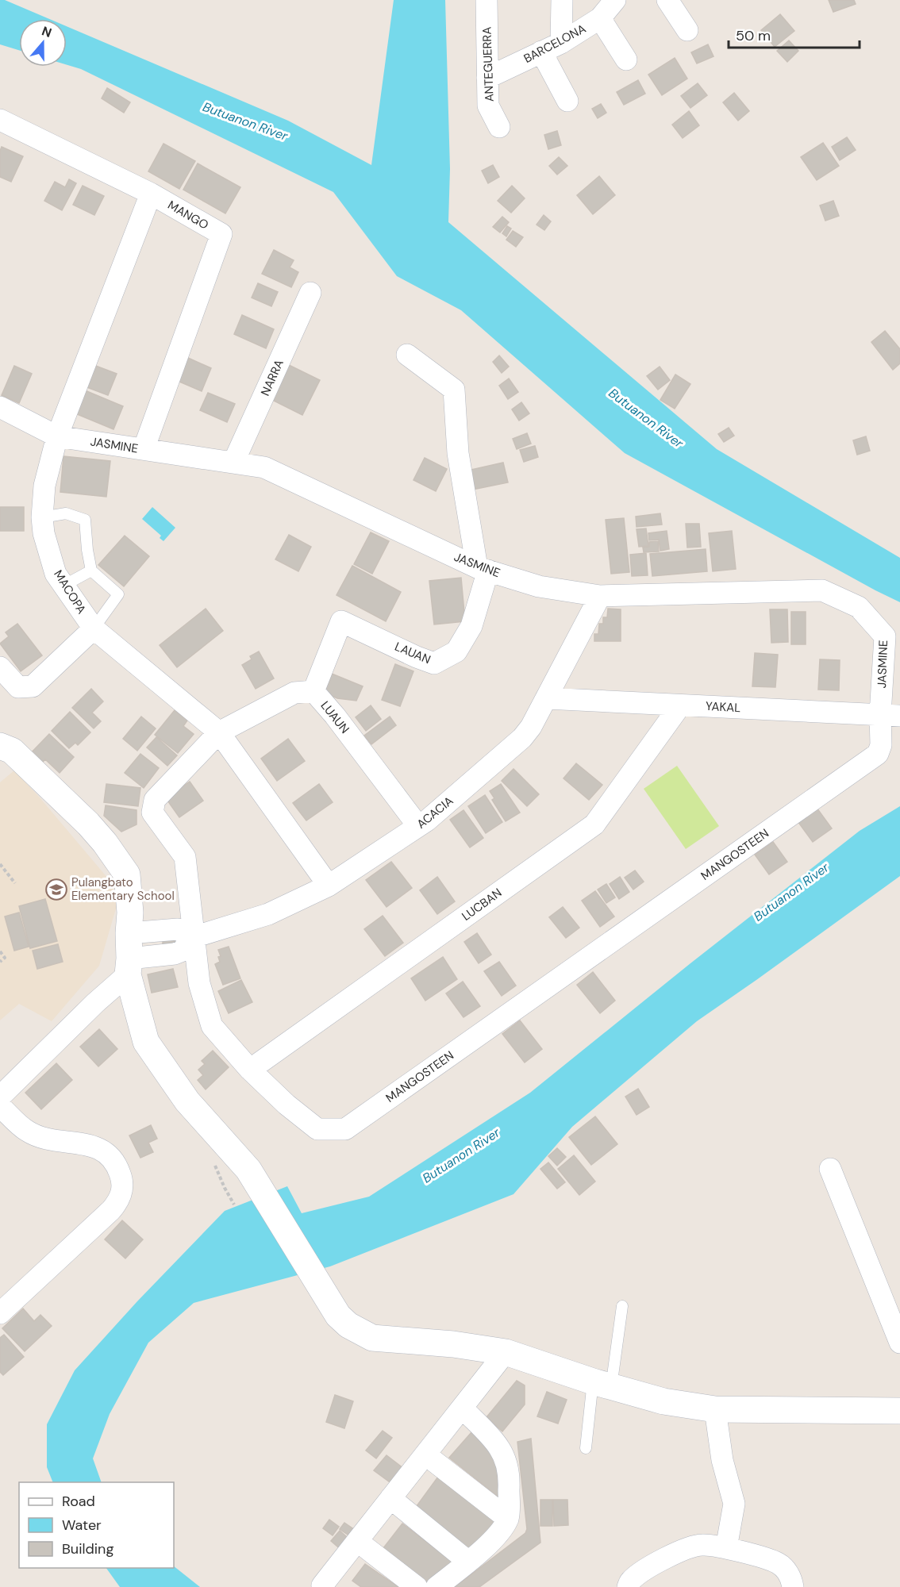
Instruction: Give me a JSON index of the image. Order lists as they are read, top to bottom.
{
  "streets": {
    "street": [
      "BARCELONA",
      "ANTEGUERRA",
      "MANGO",
      "NARRA",
      "JASMINE",
      "MACOPA",
      "LAUAN",
      "YAKAL",
      "LUAUN",
      "ACACIA",
      "MANGOSTEEN",
      "LUCBAN"
    ]
  },
  "crossings": [
    ["BARCELONA", "ANTEGUERRA"],
    ["MANGO", "JASMINE"],
    ["MANGO", "MACOPA"],
    ["NARRA", "JASMINE"],
    ["JASMINE", "MACOPA"],
    ["JASMINE", "LAUAN"],
    ["JASMINE", "YAKAL"],
    ["JASMINE", "ACACIA"],
    ["JASMINE", "MANGOSTEEN"],
    ["MACOPA", "LUAUN"],
    ["MACOPA", "ACACIA"],
    ["MACOPA", "MANGOSTEEN"],
    ["LAUAN", "LUAUN"],
    ["YAKAL", "ACACIA"],
    ["YAKAL", "MANGOSTEEN"],
    ["YAKAL", "LUCBAN"],
    ["LUAUN", "ACACIA"],
    ["LUAUN", "MANGOSTEEN"],
    ["ACACIA", "MANGOSTEEN"],
    ["MANGOSTEEN", "LUCBAN"]
  ],
  "water": ["Butuanon River"],
  "places": {
    "school or university": ["Pulangbato Elementary School"]
  },
  "legend": ["Road", "Water", "Building"],
  "scale_bar": "50 m",
  "north": "top"
}
